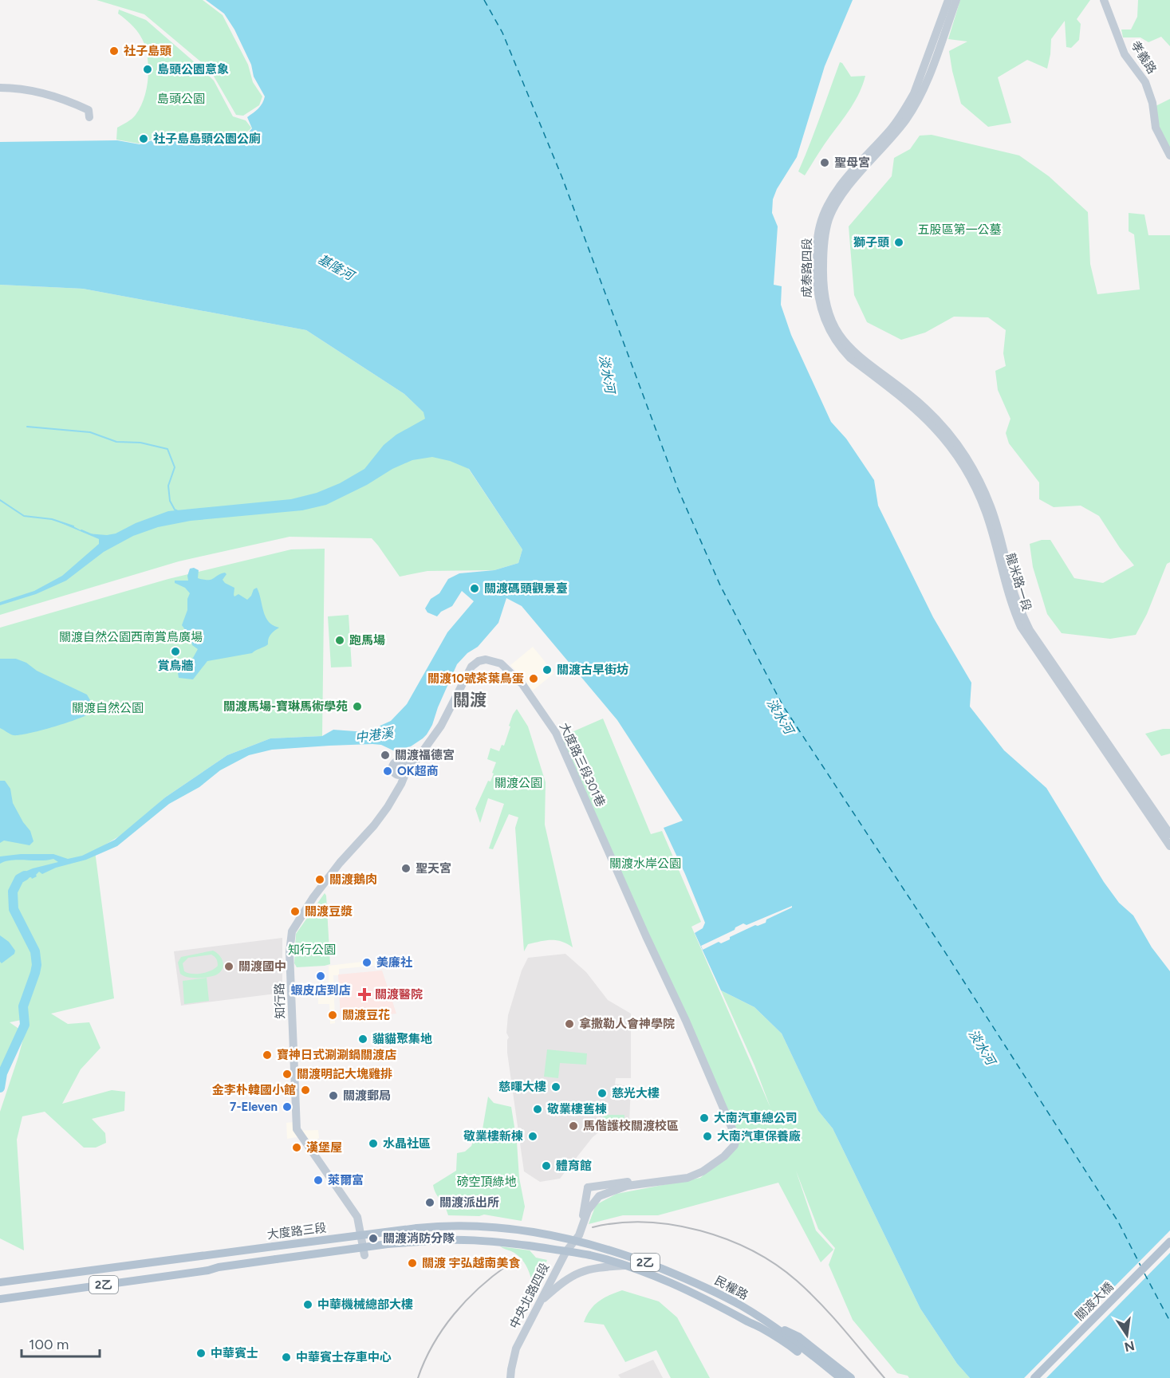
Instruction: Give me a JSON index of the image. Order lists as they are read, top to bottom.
{
  "streets": {
    "main road": [
      "大度路三段",
      "2乙",
      "民權路",
      "關渡大橋"
    ],
    "street": [
      "孝義路",
      "成泰路四段",
      "龍米路一段",
      "大度路三段301巷",
      "知行路",
      "中央北路四段"
    ]
  },
  "crossings": [
    ["成泰路四段", "龍米路一段"],
    ["大度路三段301巷", "知行路"],
    ["大度路三段", "民權路"],
    ["大度路三段", "中央北路四段"]
  ],
  "districts": ["關渡"],
  "water": ["基隆河", "淡水河", "中港溪"],
  "parks": [
    "島頭公園",
    "五股區第一公墓",
    "關渡自然公園西南賞鳥廣場",
    "關渡自然公園",
    "關渡公園",
    "關渡水岸公園",
    "知行公園",
    "磅空頂綠地"
  ],
  "places": {
    "other": [
      "社子島頭",
      "島頭公園意象",
      "社子島島頭公園公廁",
      "聖母宮",
      "獅子頭",
      "關渡碼頭觀景臺",
      "跑馬場",
      "賞鳥牆",
      "關渡古早街坊",
      "關渡10號茶葉鳥蛋",
      "關渡馬場-寶琳馬術學苑",
      "關渡福德宮",
      "OK超商",
      "聖天宮",
      "關渡鵝肉",
      "關渡豆漿",
      "美廉社",
      "關渡國中",
      "蝦皮店到店",
      "關渡豆花",
      "拿撒勒人會神學院",
      "貓貓聚集地",
      "寶神日式涮涮鍋關渡店",
      "關渡明記大塊雞排",
      "慈暉大樓",
      "金李朴韓國小館",
      "慈光大樓",
      "關渡郵局",
      "7-Eleven",
      "敬業樓舊棟",
      "大南汽車總公司",
      "馬偕護校關渡校區",
      "敬業樓新棟",
      "大南汽車保養廠",
      "水晶社區",
      "漢堡屋",
      "體育館",
      "萊爾富",
      "關渡派出所",
      "關渡消防分隊",
      "關渡 宇弘越南美食",
      "中華機械總部大樓",
      "中華賓士",
      "中華賓士存車中心"
    ],
    "health": ["關渡醫院"]
  },
  "scale_bar": "100 m",
  "north": "bottom"
}
